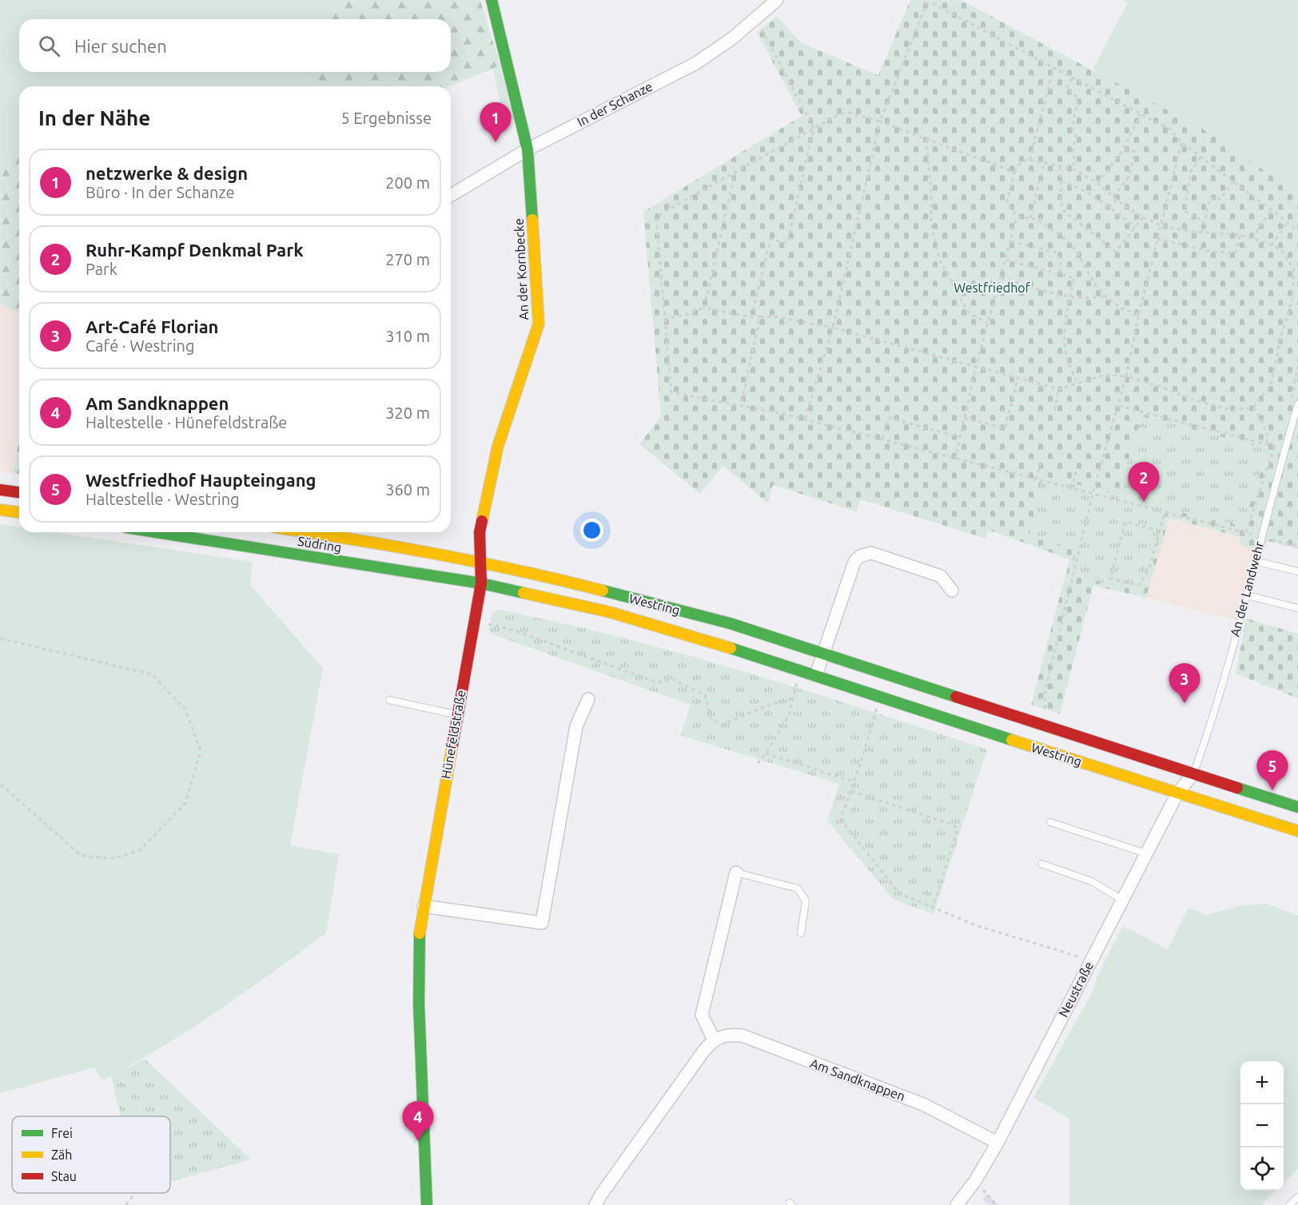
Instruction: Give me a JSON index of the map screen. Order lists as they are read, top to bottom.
{
  "streets": {
    "main road": [
      "An der Kornbecke",
      "Südring",
      "Westring",
      "Hünefeldstraße"
    ],
    "street": ["In der Schanze", "Neustraße", "Am Sandknappen"],
    "lane": ["An der Landwehr"]
  },
  "crossings": [
    ["In der Schanze", "An der Kornbecke"],
    ["An der Kornbecke", "Südring"],
    ["An der Kornbecke", "Westring"],
    ["An der Kornbecke", "Hünefeldstraße"],
    ["Südring", "Westring"],
    ["Südring", "Hünefeldstraße"],
    ["An der Landwehr", "Westring"],
    ["An der Landwehr", "Neustraße"],
    ["Westring", "Hünefeldstraße"],
    ["Westring", "Neustraße"],
    ["Neustraße", "Am Sandknappen"]
  ],
  "parks": ["Westfriedhof"],
  "legend": ["Frei", "Zäh", "Stau"],
  "page": {
    "search": "Hier suchen",
    "heading": ["In der Nähe", "5 Ergebnisse"],
    "pins": [
      "1",
      "2",
      "3",
      "5",
      "4"
    ],
    "list": [
      {
        "mark": "1",
        "name": "netzwerke & design",
        "note": "Büro · In der Schanze",
        "value": "200 m"
      },
      {
        "mark": "2",
        "name": "Ruhr-Kampf Denkmal Park",
        "note": "Park",
        "value": "270 m"
      },
      {
        "mark": "3",
        "name": "Art-Café Florian",
        "note": "Café · Westring",
        "value": "310 m"
      },
      {
        "mark": "4",
        "name": "Am Sandknappen",
        "note": "Haltestelle · Hünefeldstraße",
        "value": "320 m"
      },
      {
        "mark": "5",
        "name": "Westfriedhof Haupteingang",
        "note": "Haltestelle · Westring",
        "value": "360 m"
      }
    ],
    "map_buttons": ["+", "−"]
  }
}
